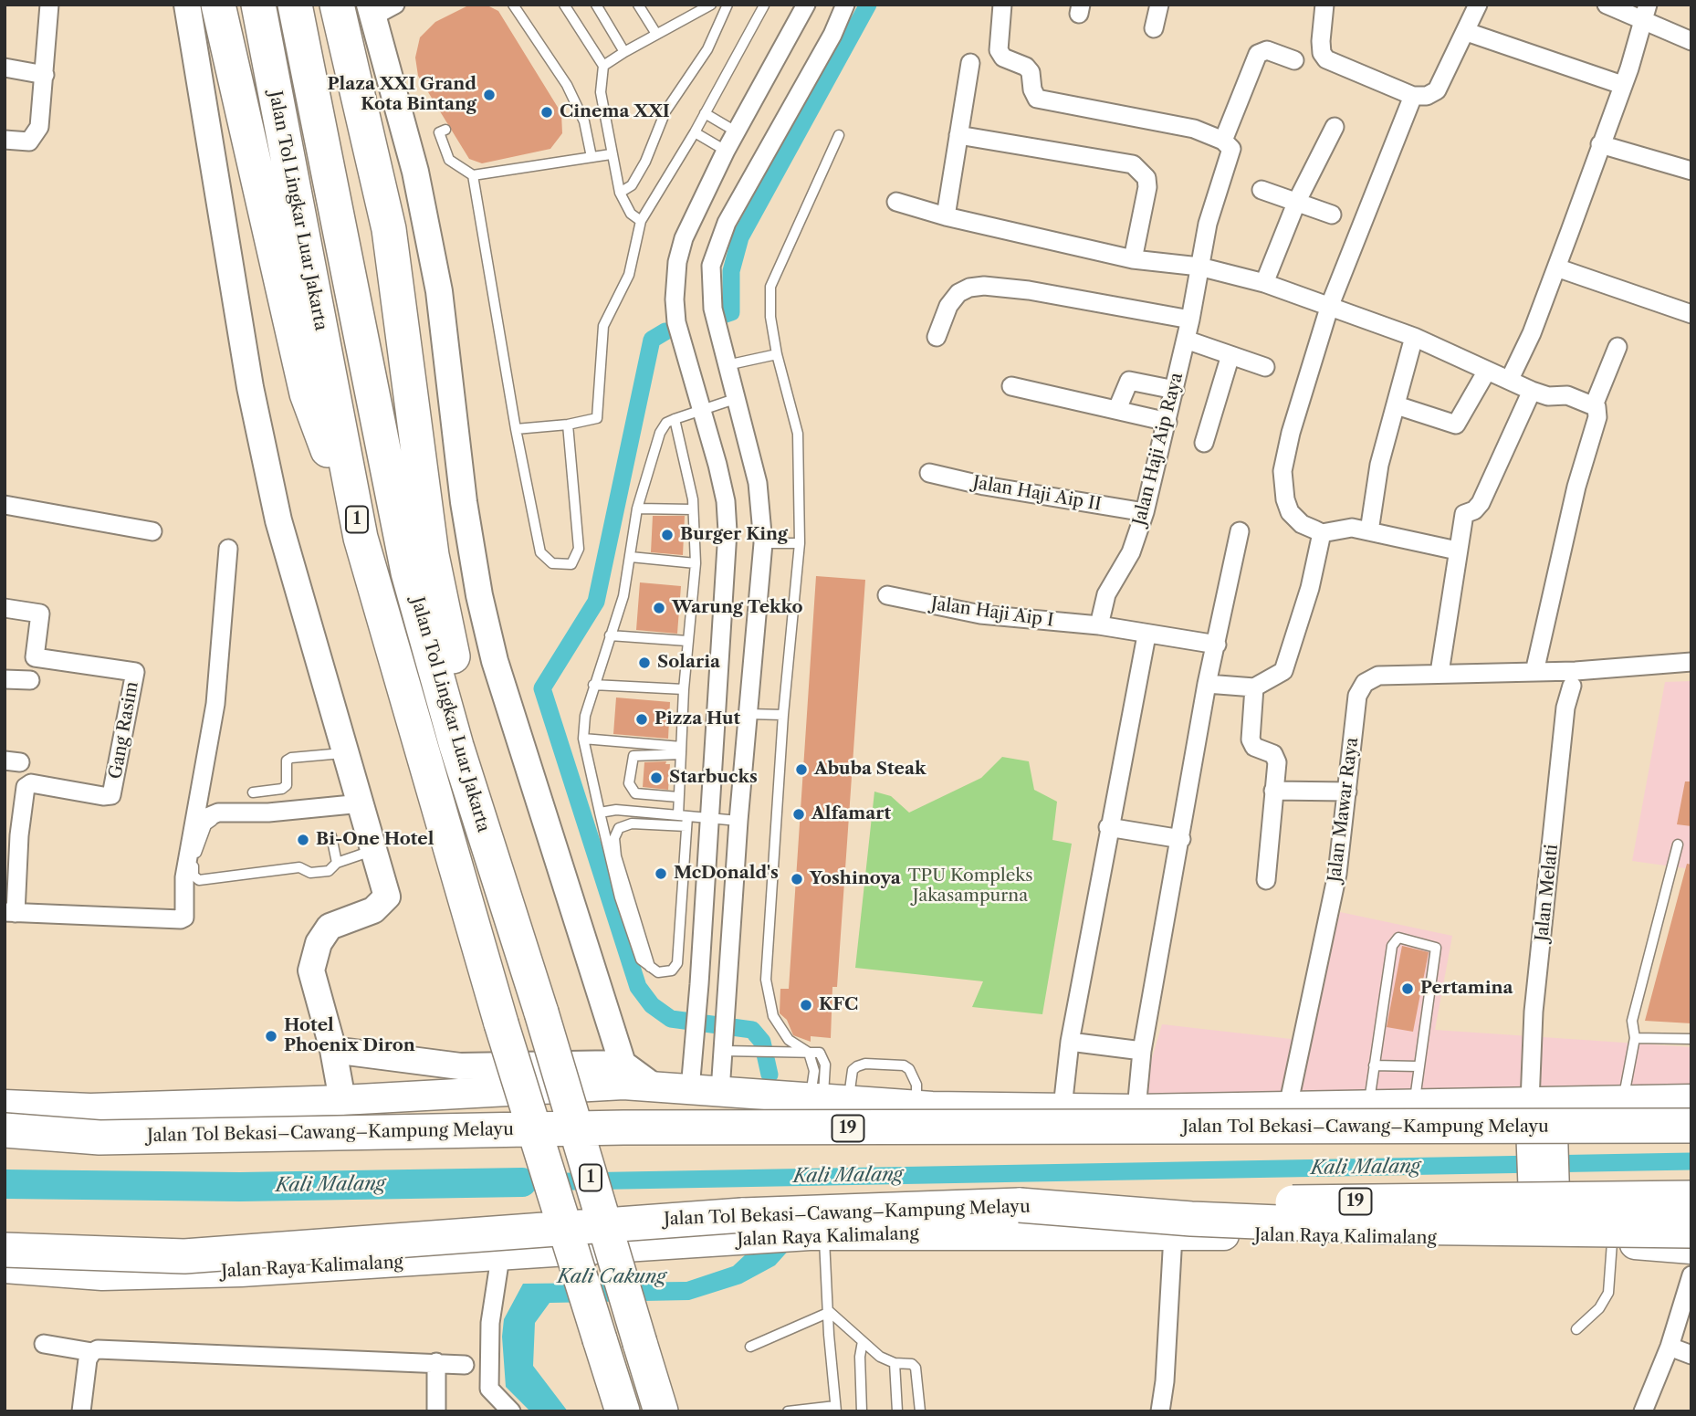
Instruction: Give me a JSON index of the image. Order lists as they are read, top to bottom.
{
  "streets": {
    "highway": [
      "Jalan Tol Lingkar Luar Jakarta",
      "1",
      "Jalan Tol Bekasi–Cawang–Kampung Melayu",
      "19"
    ],
    "main road": ["Jalan Raya Kalimalang"],
    "street": [
      "Jalan Haji Aip Raya",
      "Jalan Haji Aip II",
      "Jalan Haji Aip I",
      "Gang Rasim",
      "Jalan Mawar Raya",
      "Jalan Melati"
    ]
  },
  "crossings": [
    ["Jalan Haji Aip Raya", "Jalan Haji Aip II"],
    ["Jalan Haji Aip Raya", "Jalan Haji Aip I"]
  ],
  "water": ["Kali Malang", "Kali Cakung"],
  "parks": ["TPU Kompleks Jakasampurna"],
  "places": [
    "Plaza XXI Grand Kota Bintang",
    "Cinema XXI",
    "Burger King",
    "Warung Tekko",
    "Solaria",
    "Pizza Hut",
    "Abuba Steak",
    "Starbucks",
    "Alfamart",
    "Bi-One Hotel",
    "McDonald's",
    "Yoshinoya",
    "Pertamina",
    "KFC",
    "Hotel Phoenix Diron"
  ]
}
